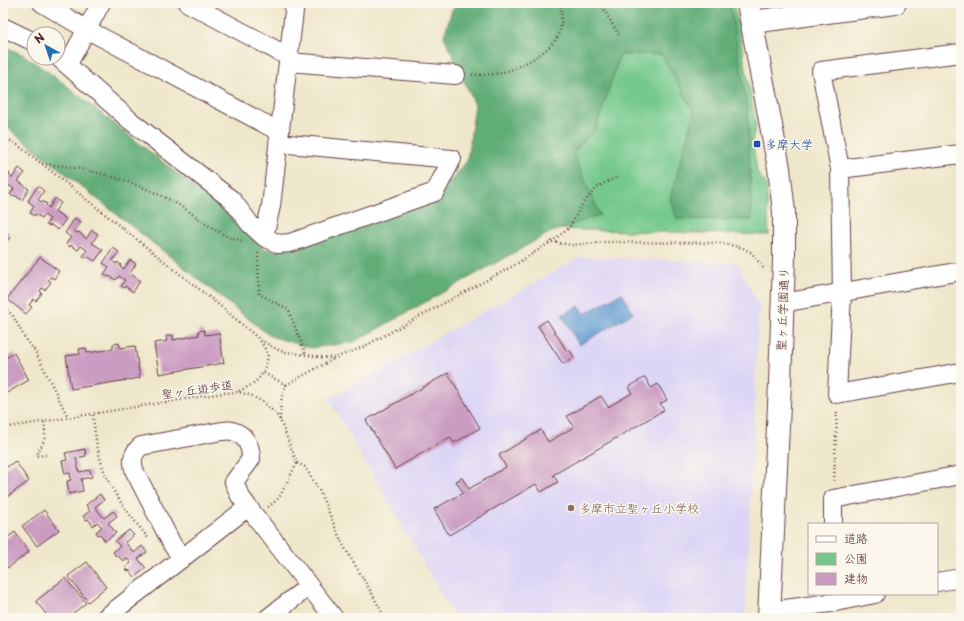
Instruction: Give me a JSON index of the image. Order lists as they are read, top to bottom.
{
  "streets": {
    "street": ["聖ヶ丘学園通り"],
    "path": ["聖ヶ丘遊歩道"]
  },
  "places": {
    "transit": ["多摩大学"],
    "other": ["多摩市立聖ヶ丘小学校"]
  },
  "legend": ["道路", "公園", "建物"],
  "north": "top left"
}
